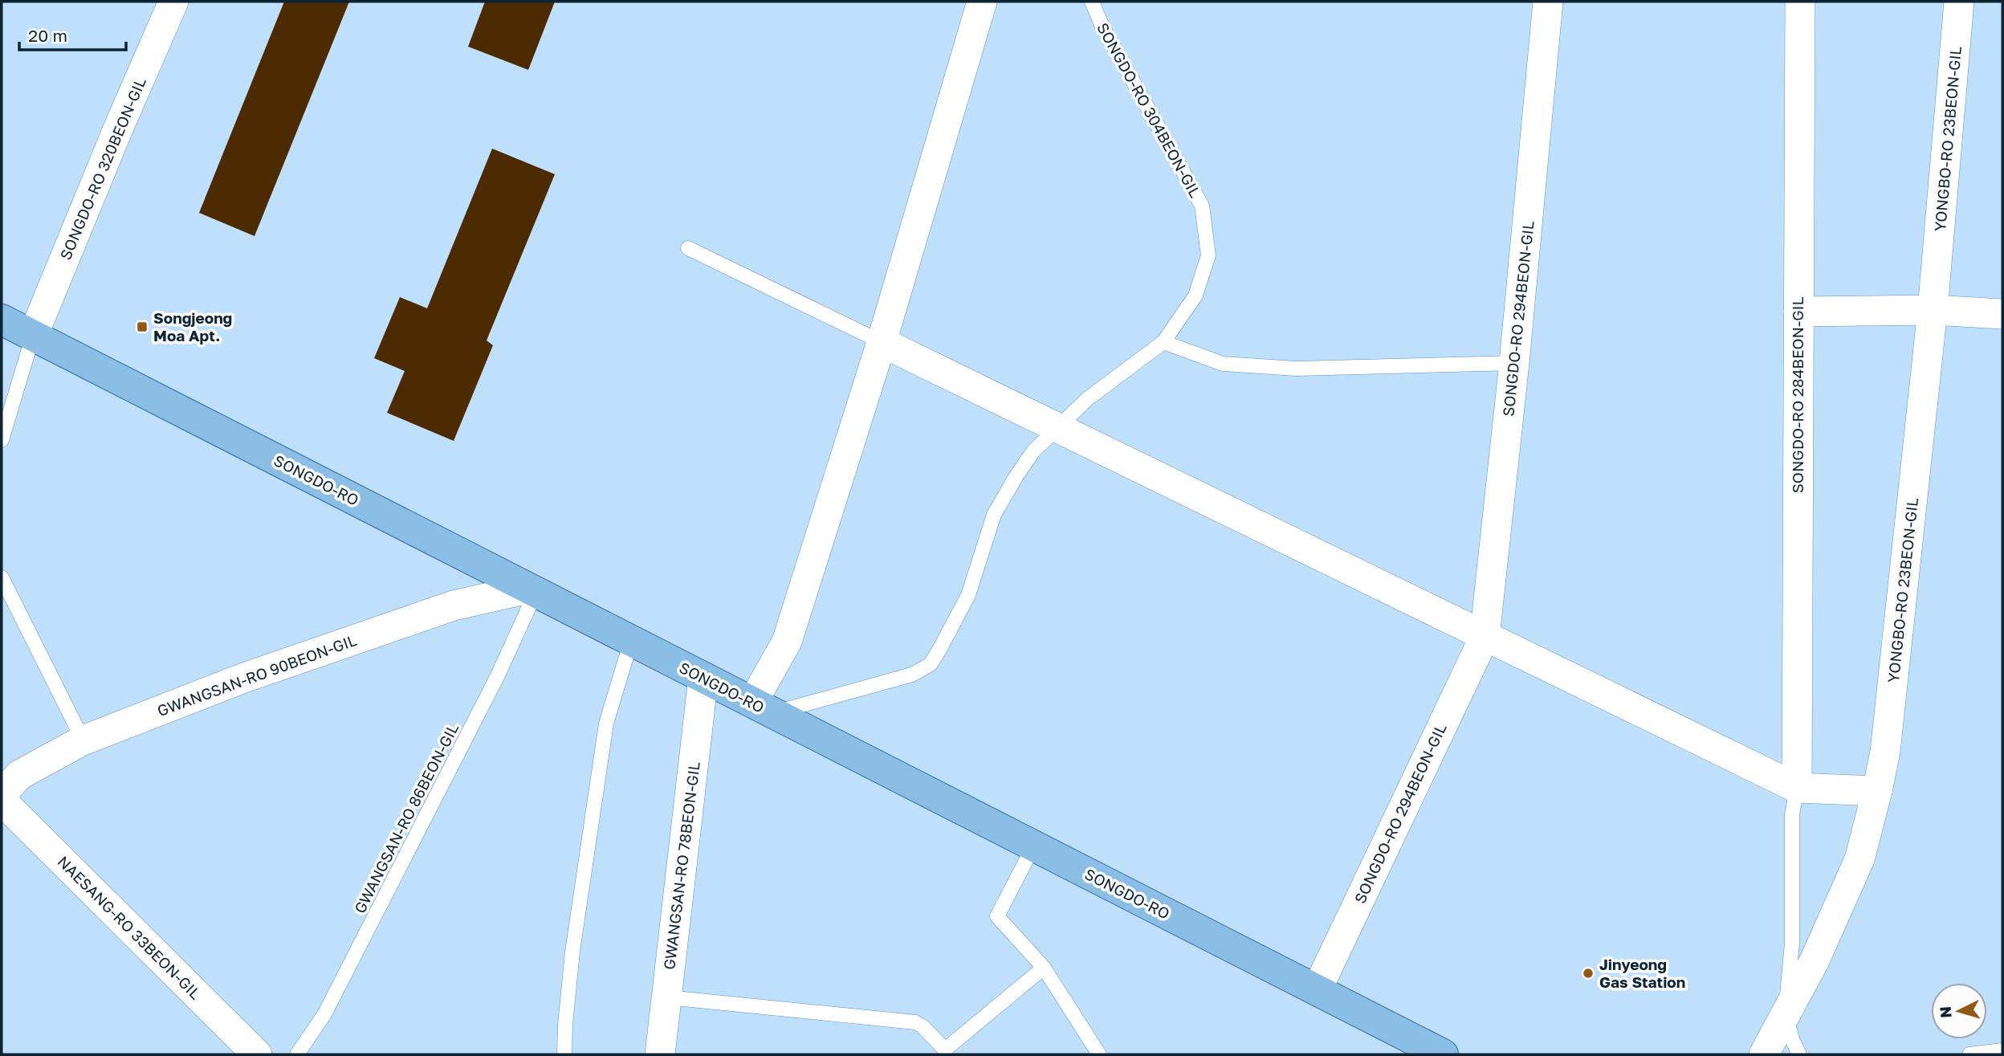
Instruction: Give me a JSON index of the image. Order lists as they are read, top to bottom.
{
  "streets": {
    "main road": ["SONGDO-RO"],
    "street": [
      "YONGBO-RO 23BEON-GIL",
      "SONGDO-RO 320BEON-GIL",
      "SONGDO-RO 294BEON-GIL",
      "SONGDO-RO 284BEON-GIL",
      "GWANGSAN-RO 90BEON-GIL",
      "GWANGSAN-RO 78BEON-GIL",
      "NAESANG-RO 33BEON-GIL"
    ],
    "lane": ["SONGDO-RO 304BEON-GIL", "GWANGSAN-RO 86BEON-GIL"]
  },
  "crossings": [
    ["SONGDO-RO 304BEON-GIL", "SONGDO-RO"],
    ["SONGDO-RO 320BEON-GIL", "SONGDO-RO"],
    ["SONGDO-RO 294BEON-GIL", "SONGDO-RO"],
    ["SONGDO-RO", "GWANGSAN-RO 90BEON-GIL"],
    ["SONGDO-RO", "GWANGSAN-RO 86BEON-GIL"],
    ["SONGDO-RO", "GWANGSAN-RO 78BEON-GIL"],
    ["GWANGSAN-RO 90BEON-GIL", "GWANGSAN-RO 86BEON-GIL"]
  ],
  "places": {
    "transit": ["Songjeong Moa Apt."],
    "other": ["Jinyeong Gas Station"]
  },
  "scale_bar": "20 m",
  "north": "left"
}
